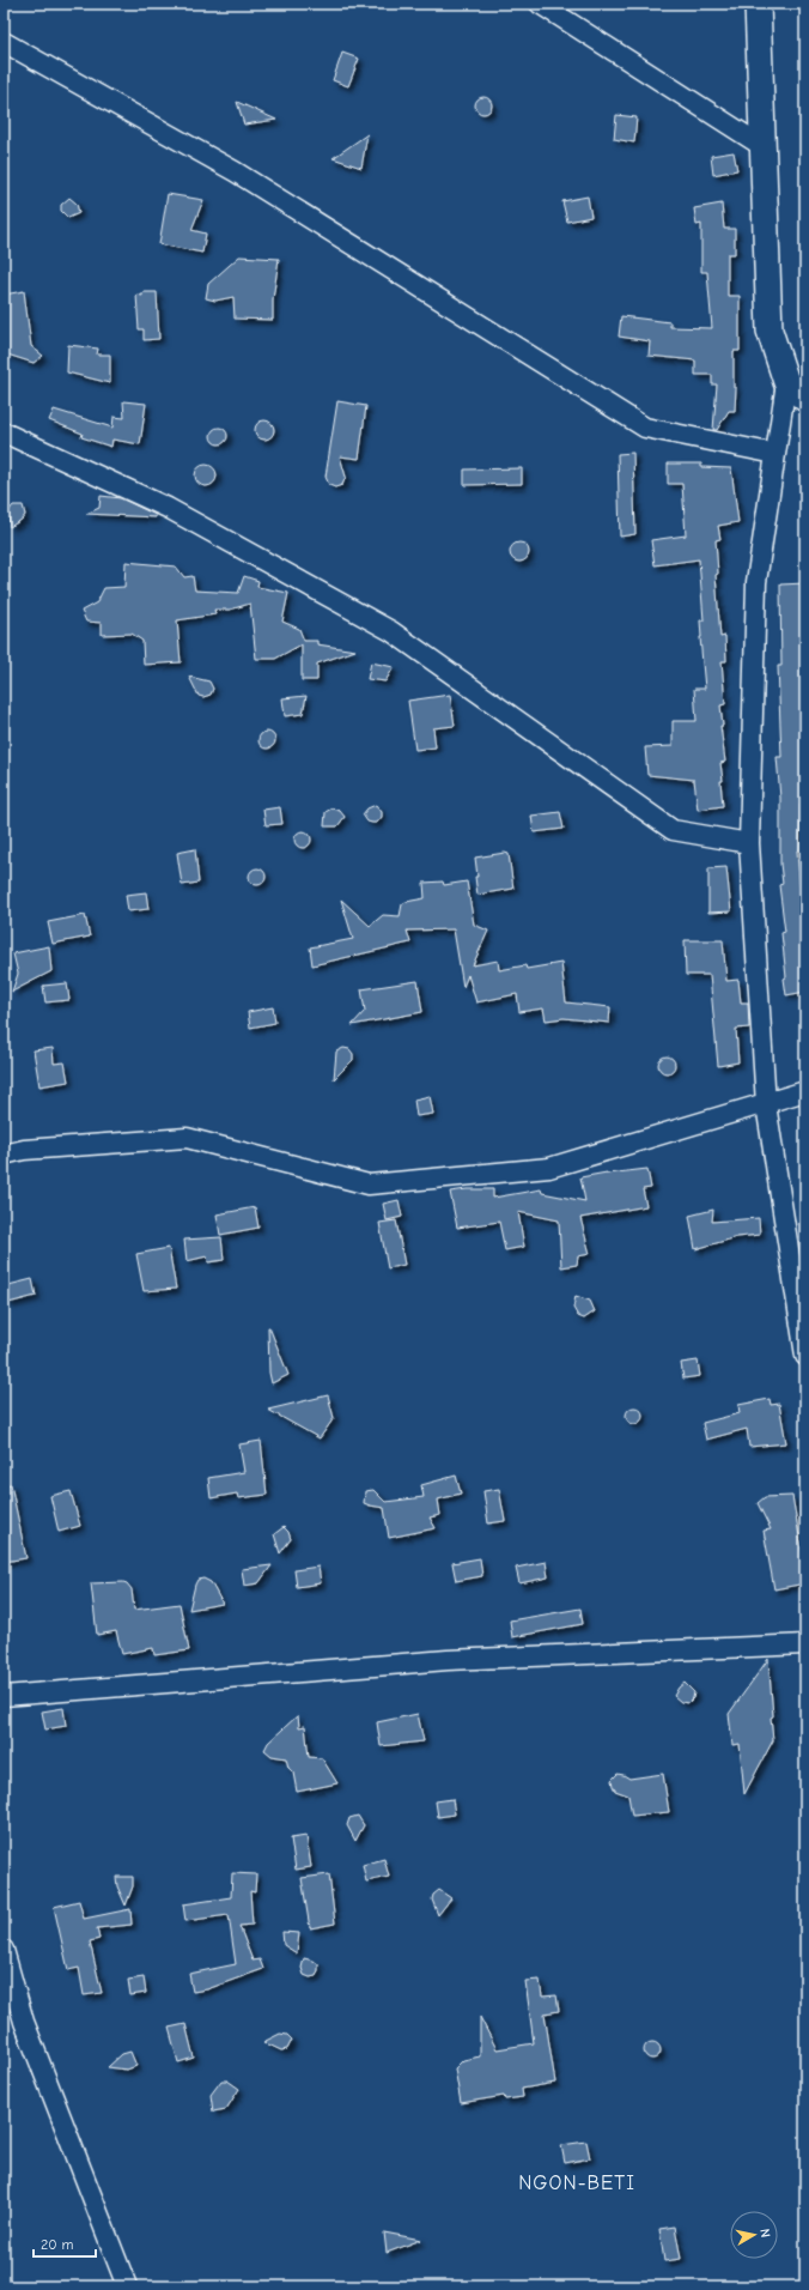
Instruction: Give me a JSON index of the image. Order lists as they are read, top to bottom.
{
  "districts": ["NGON-BETI"],
  "scale_bar": "20 m",
  "north": "right"
}
